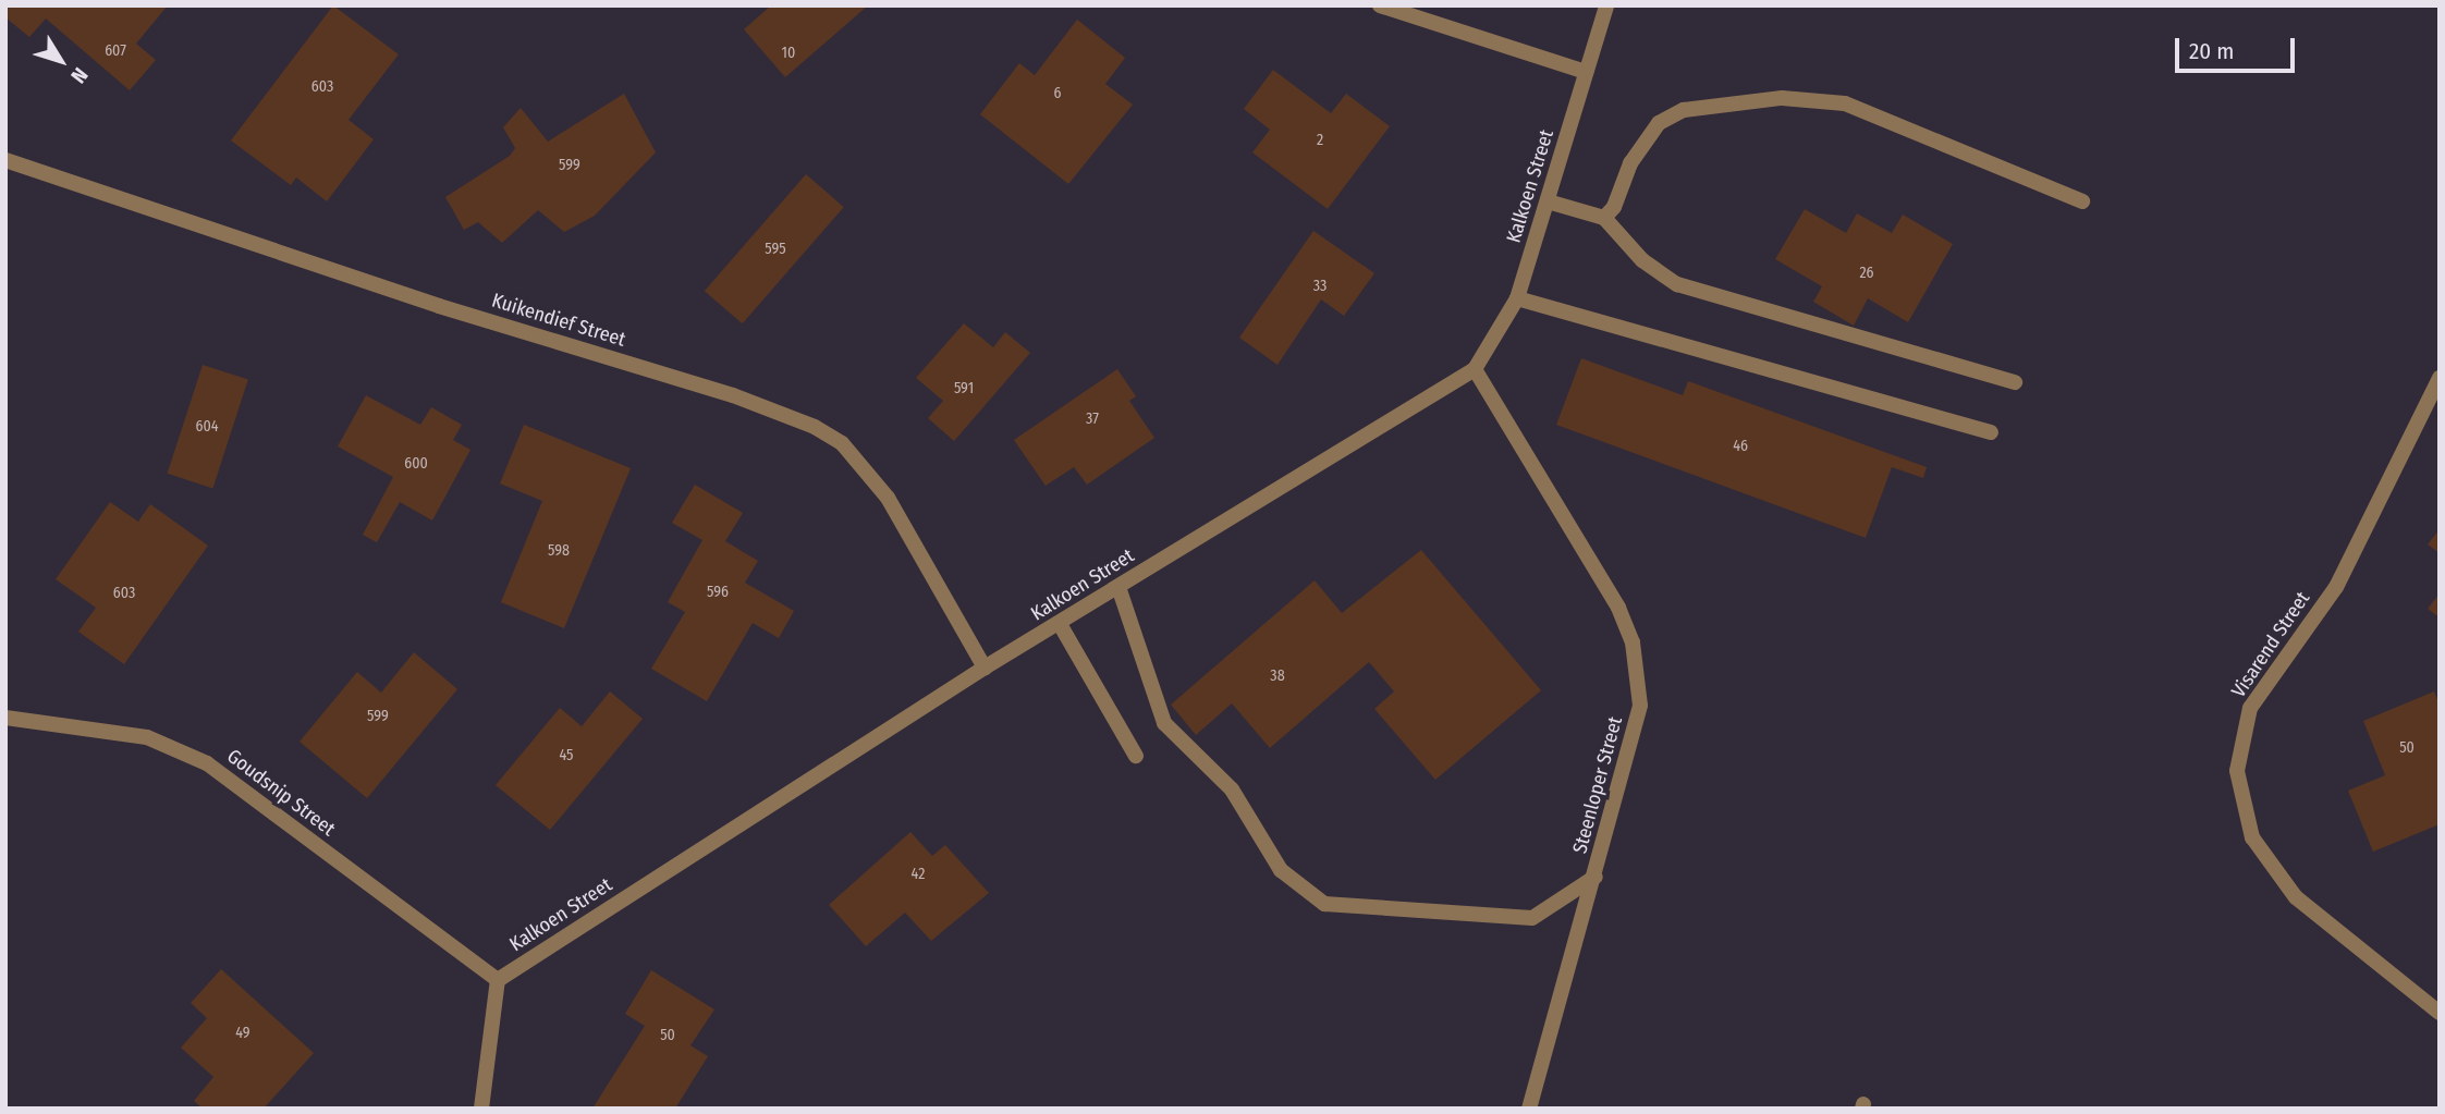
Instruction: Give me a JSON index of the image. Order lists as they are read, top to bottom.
{
  "streets": {
    "street": [
      "Kalkoen Street",
      "Kuikendief Street",
      "Visarend Street",
      "Steenloper Street",
      "Goudsnip Street"
    ]
  },
  "crossings": [
    ["Kalkoen Street", "Kuikendief Street"],
    ["Kalkoen Street", "Steenloper Street"],
    ["Kalkoen Street", "Goudsnip Street"]
  ],
  "house_numbers": [
    "607",
    "10",
    "603",
    "6",
    "2",
    "599",
    "595",
    "26",
    "33",
    "591",
    "37",
    "604",
    "46",
    "600",
    "598",
    "596",
    "603",
    "38",
    "599",
    "50",
    "45",
    "42",
    "49",
    "50"
  ],
  "scale_bar": "20 m",
  "north": "bottom right"
}
